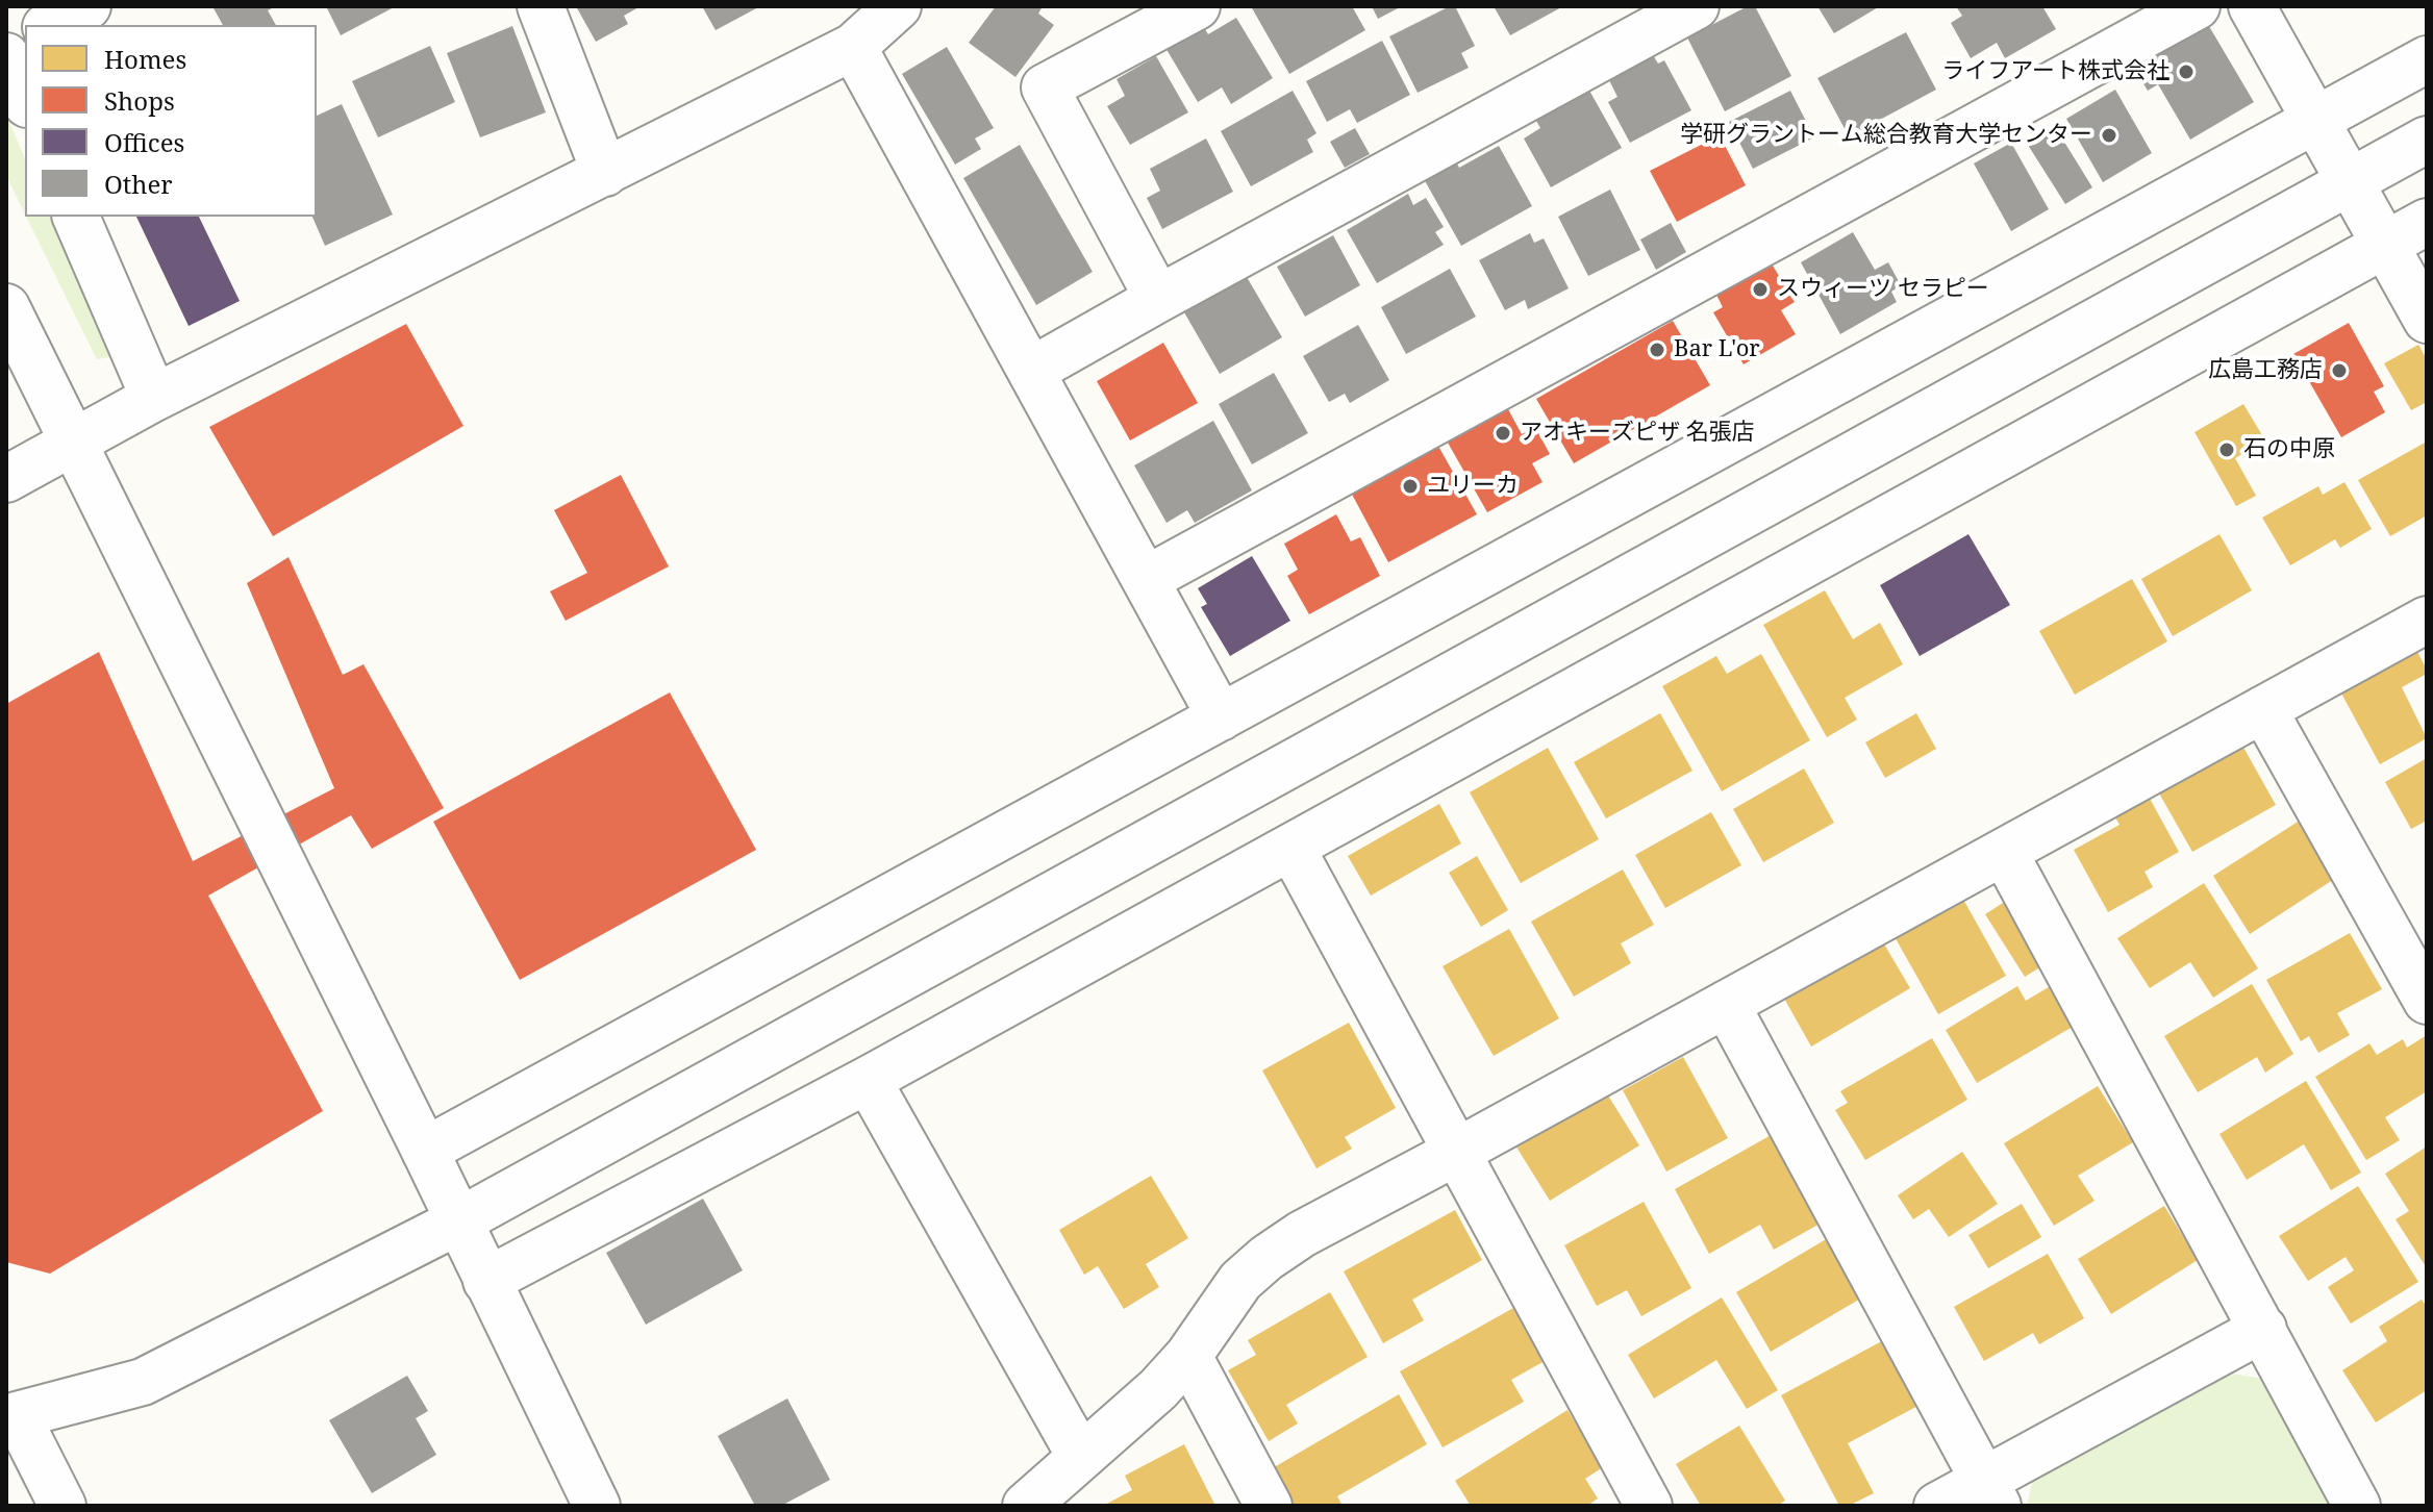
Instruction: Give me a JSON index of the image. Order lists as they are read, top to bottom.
{
  "places": [
    "ライフアート株式会社",
    "学研グラントーム総合教育大学センター",
    "スウィーツ セラピー",
    "Bar L'or",
    "広島工務店",
    "アオキーズピザ 名張店",
    "石の中原",
    "ユリーカ"
  ],
  "legend": [
    "Homes",
    "Shops",
    "Offices",
    "Other"
  ]
}
